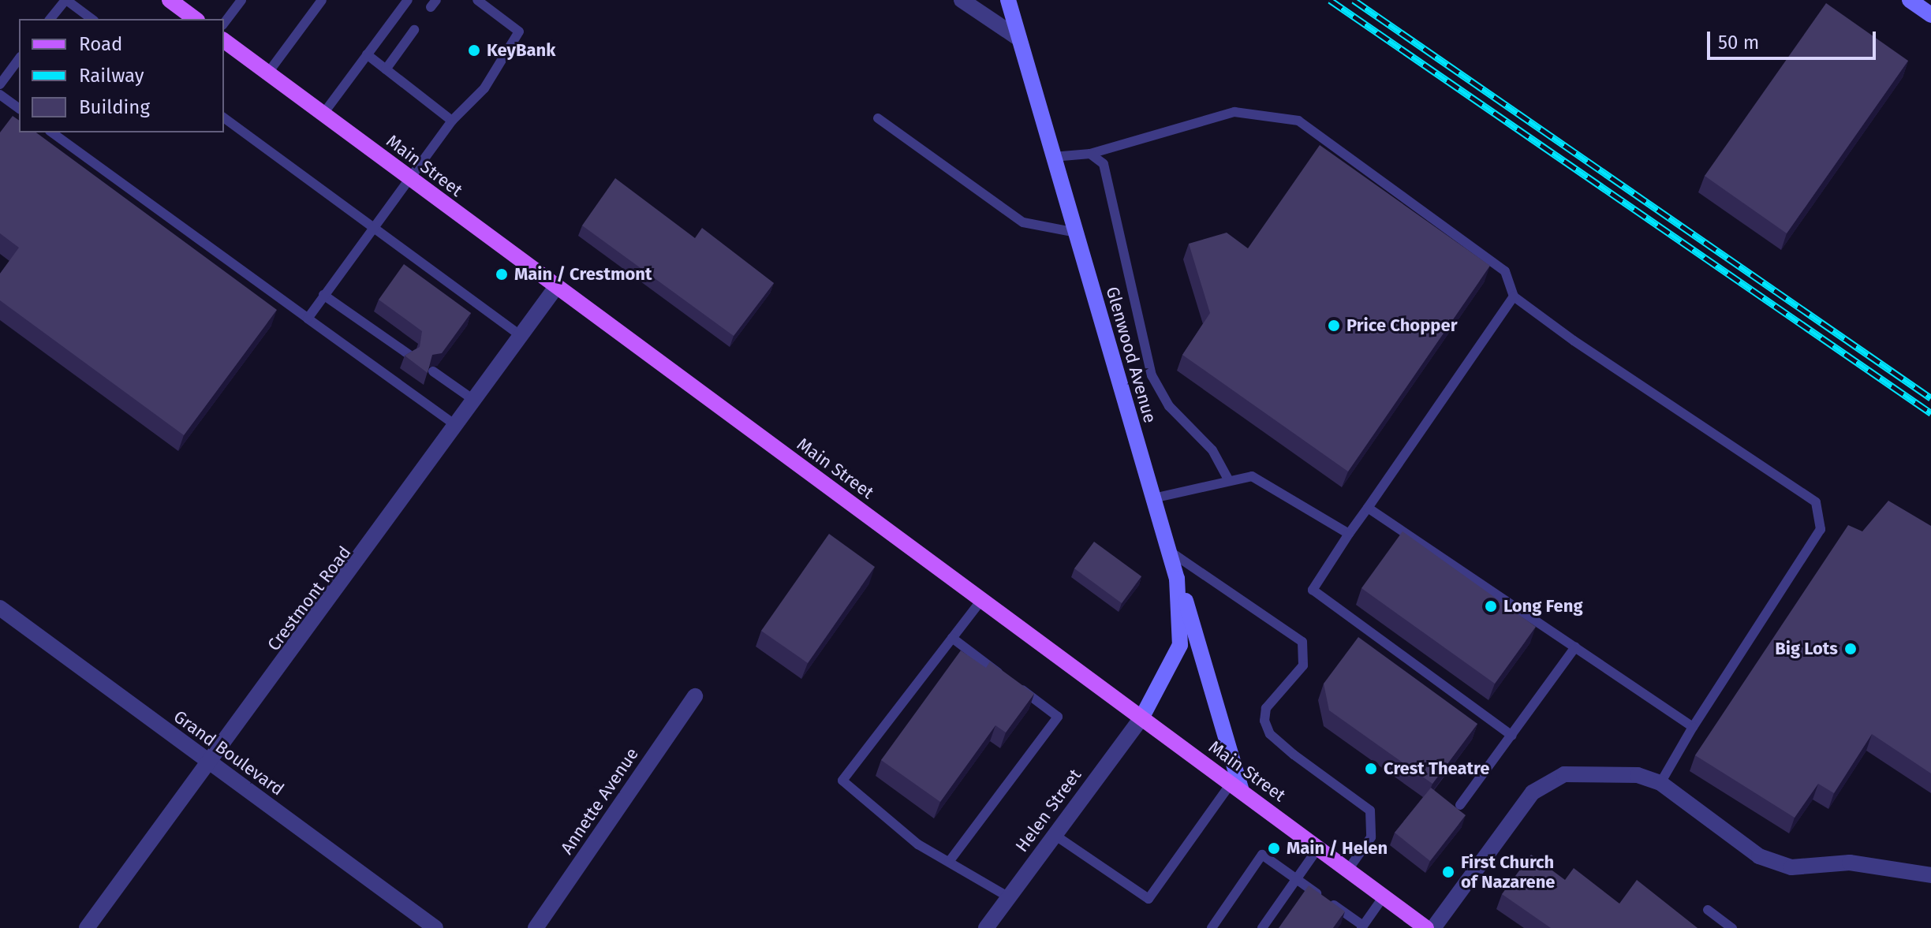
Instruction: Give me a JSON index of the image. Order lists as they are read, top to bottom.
{
  "streets": {
    "main road": ["Main Street"],
    "street": [
      "Glenwood Avenue",
      "Crestmont Road",
      "Grand Boulevard",
      "Annette Avenue",
      "Helen Street"
    ]
  },
  "crossings": [
    ["Main Street", "Glenwood Avenue"],
    ["Main Street", "Crestmont Road"],
    ["Main Street", "Helen Street"],
    ["Glenwood Avenue", "Helen Street"],
    ["Crestmont Road", "Grand Boulevard"]
  ],
  "places": [
    "KeyBank",
    "Main / Crestmont",
    "Price Chopper",
    "Long Feng",
    "Big Lots",
    "Crest Theatre",
    "Main / Helen",
    "First Church of Nazarene"
  ],
  "legend": ["Road", "Railway", "Building"],
  "scale_bar": "50 m"
}
